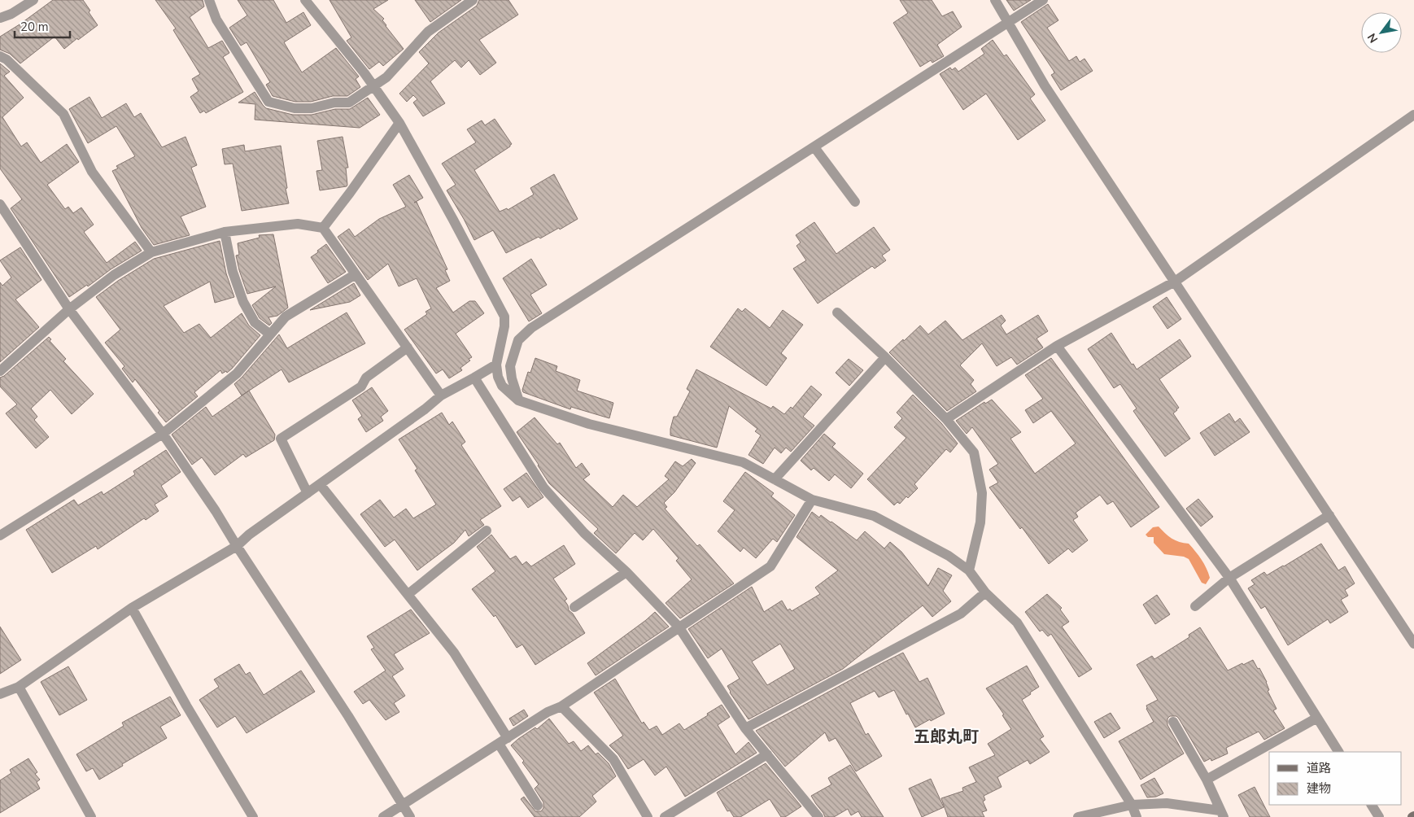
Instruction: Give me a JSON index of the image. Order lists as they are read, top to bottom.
{
  "districts": ["五郎丸町"],
  "legend": ["道路", "建物"],
  "scale_bar": "20 m",
  "north": "bottom left"
}
